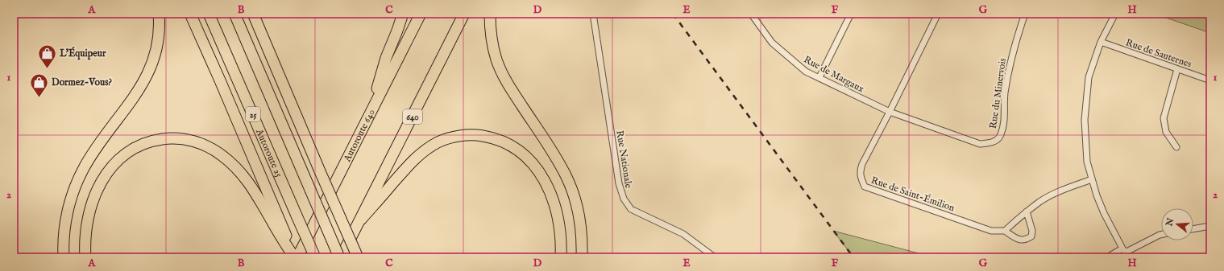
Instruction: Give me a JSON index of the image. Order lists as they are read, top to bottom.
{
  "streets": {
    "highway": [
      "25",
      "640",
      "Autoroute 640",
      "Autoroute 25"
    ],
    "street": [
      "Rue de Sauternes",
      "Rue de Margaux",
      "Rue du Minervois",
      "Rue Nationale",
      "Rue de Saint-Émilion"
    ]
  },
  "crossings": [
    ["Rue de Margaux", "Rue du Minervois"],
    ["Rue de Margaux", "Rue de Saint-Émilion"],
    ["Rue du Minervois", "Rue de Saint-Émilion"],
    ["25", "640"]
  ],
  "places": {
    "shop": ["L'Équipeur", "Dormez-Vous?"]
  },
  "north": "left",
  "grid": {
    "columns": [
      "A",
      "B",
      "C",
      "D",
      "E",
      "F",
      "G",
      "H"
    ],
    "rows": ["1", "2"]
  }
}
